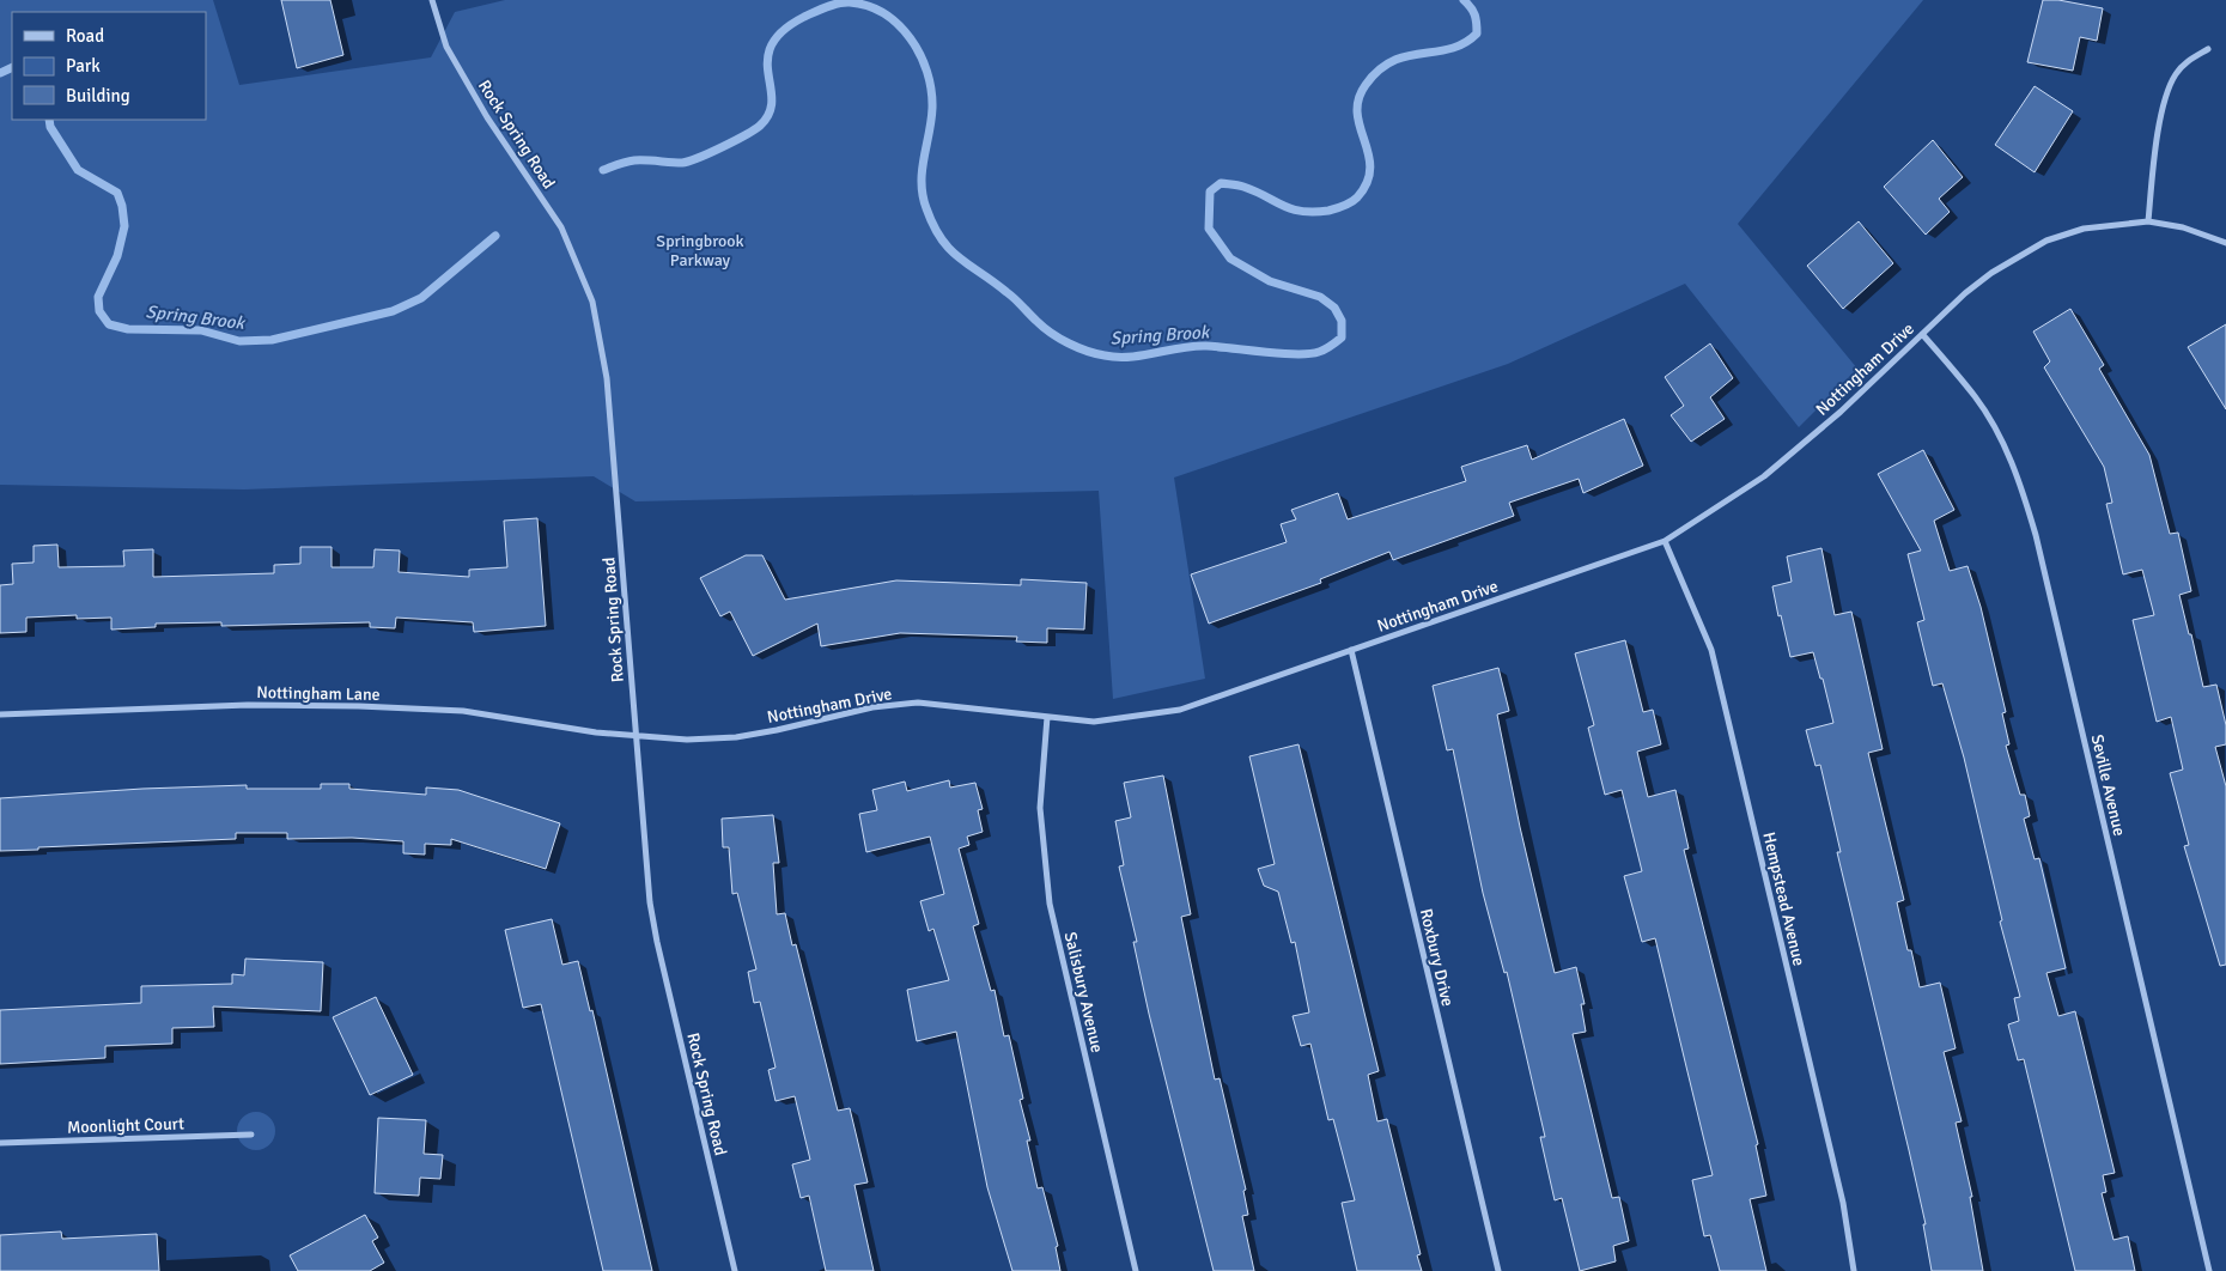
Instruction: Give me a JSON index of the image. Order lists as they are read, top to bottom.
{
  "streets": {
    "street": [
      "Rock Spring Road",
      "Nottingham Drive",
      "Nottingham Lane",
      "Seville Avenue",
      "Hempstead Avenue",
      "Roxbury Drive",
      "Salisbury Avenue",
      "Moonlight Court"
    ]
  },
  "crossings": [
    ["Rock Spring Road", "Nottingham Drive"],
    ["Rock Spring Road", "Nottingham Lane"],
    ["Nottingham Drive", "Nottingham Lane"],
    ["Nottingham Drive", "Seville Avenue"],
    ["Nottingham Drive", "Hempstead Avenue"],
    ["Nottingham Drive", "Roxbury Drive"],
    ["Nottingham Drive", "Salisbury Avenue"]
  ],
  "water": ["Spring Brook"],
  "parks": ["Springbrook Parkway"],
  "legend": ["Road", "Park", "Building"]
}
